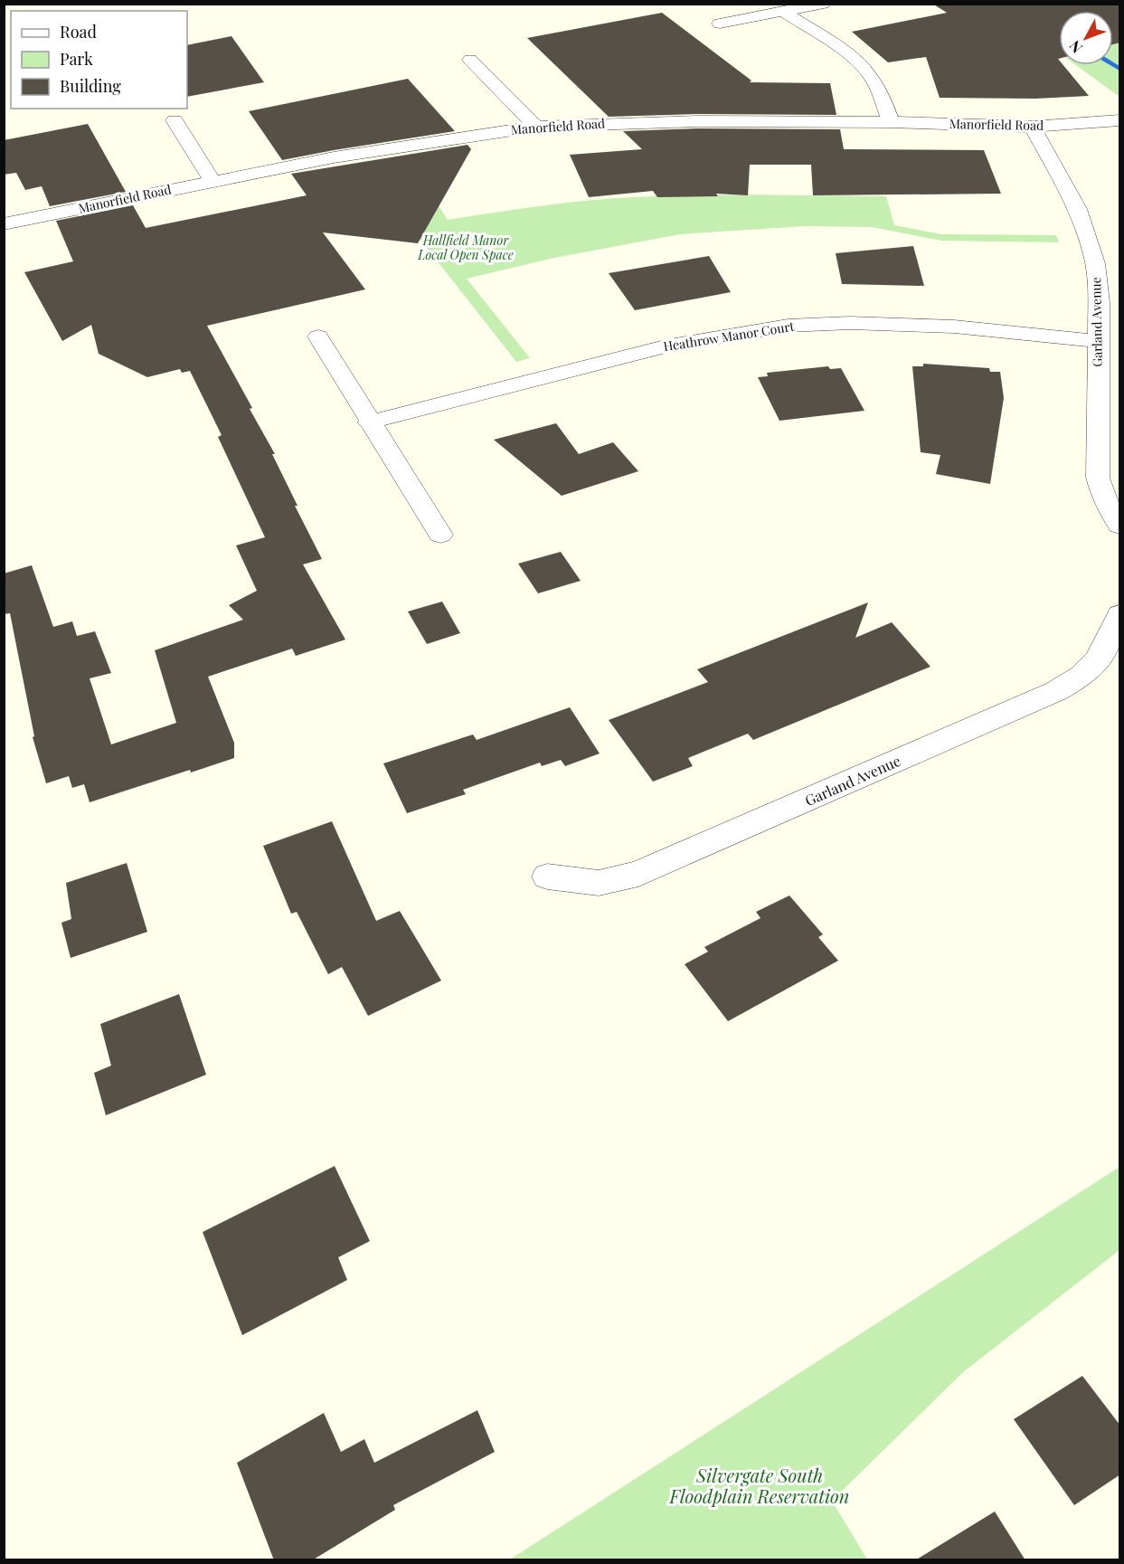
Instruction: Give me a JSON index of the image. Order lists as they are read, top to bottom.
{
  "streets": {
    "street": ["Manorfield Road", "Garland Avenue", "Heathrow Manor Court"]
  },
  "crossings": [
    ["Manorfield Road", "Garland Avenue"],
    ["Garland Avenue", "Heathrow Manor Court"]
  ],
  "parks": ["Hallfield Manor Local Open Space", "Silvergate South Floodplain Reservation"],
  "legend": ["Road", "Park", "Building"],
  "north": "bottom left"
}
